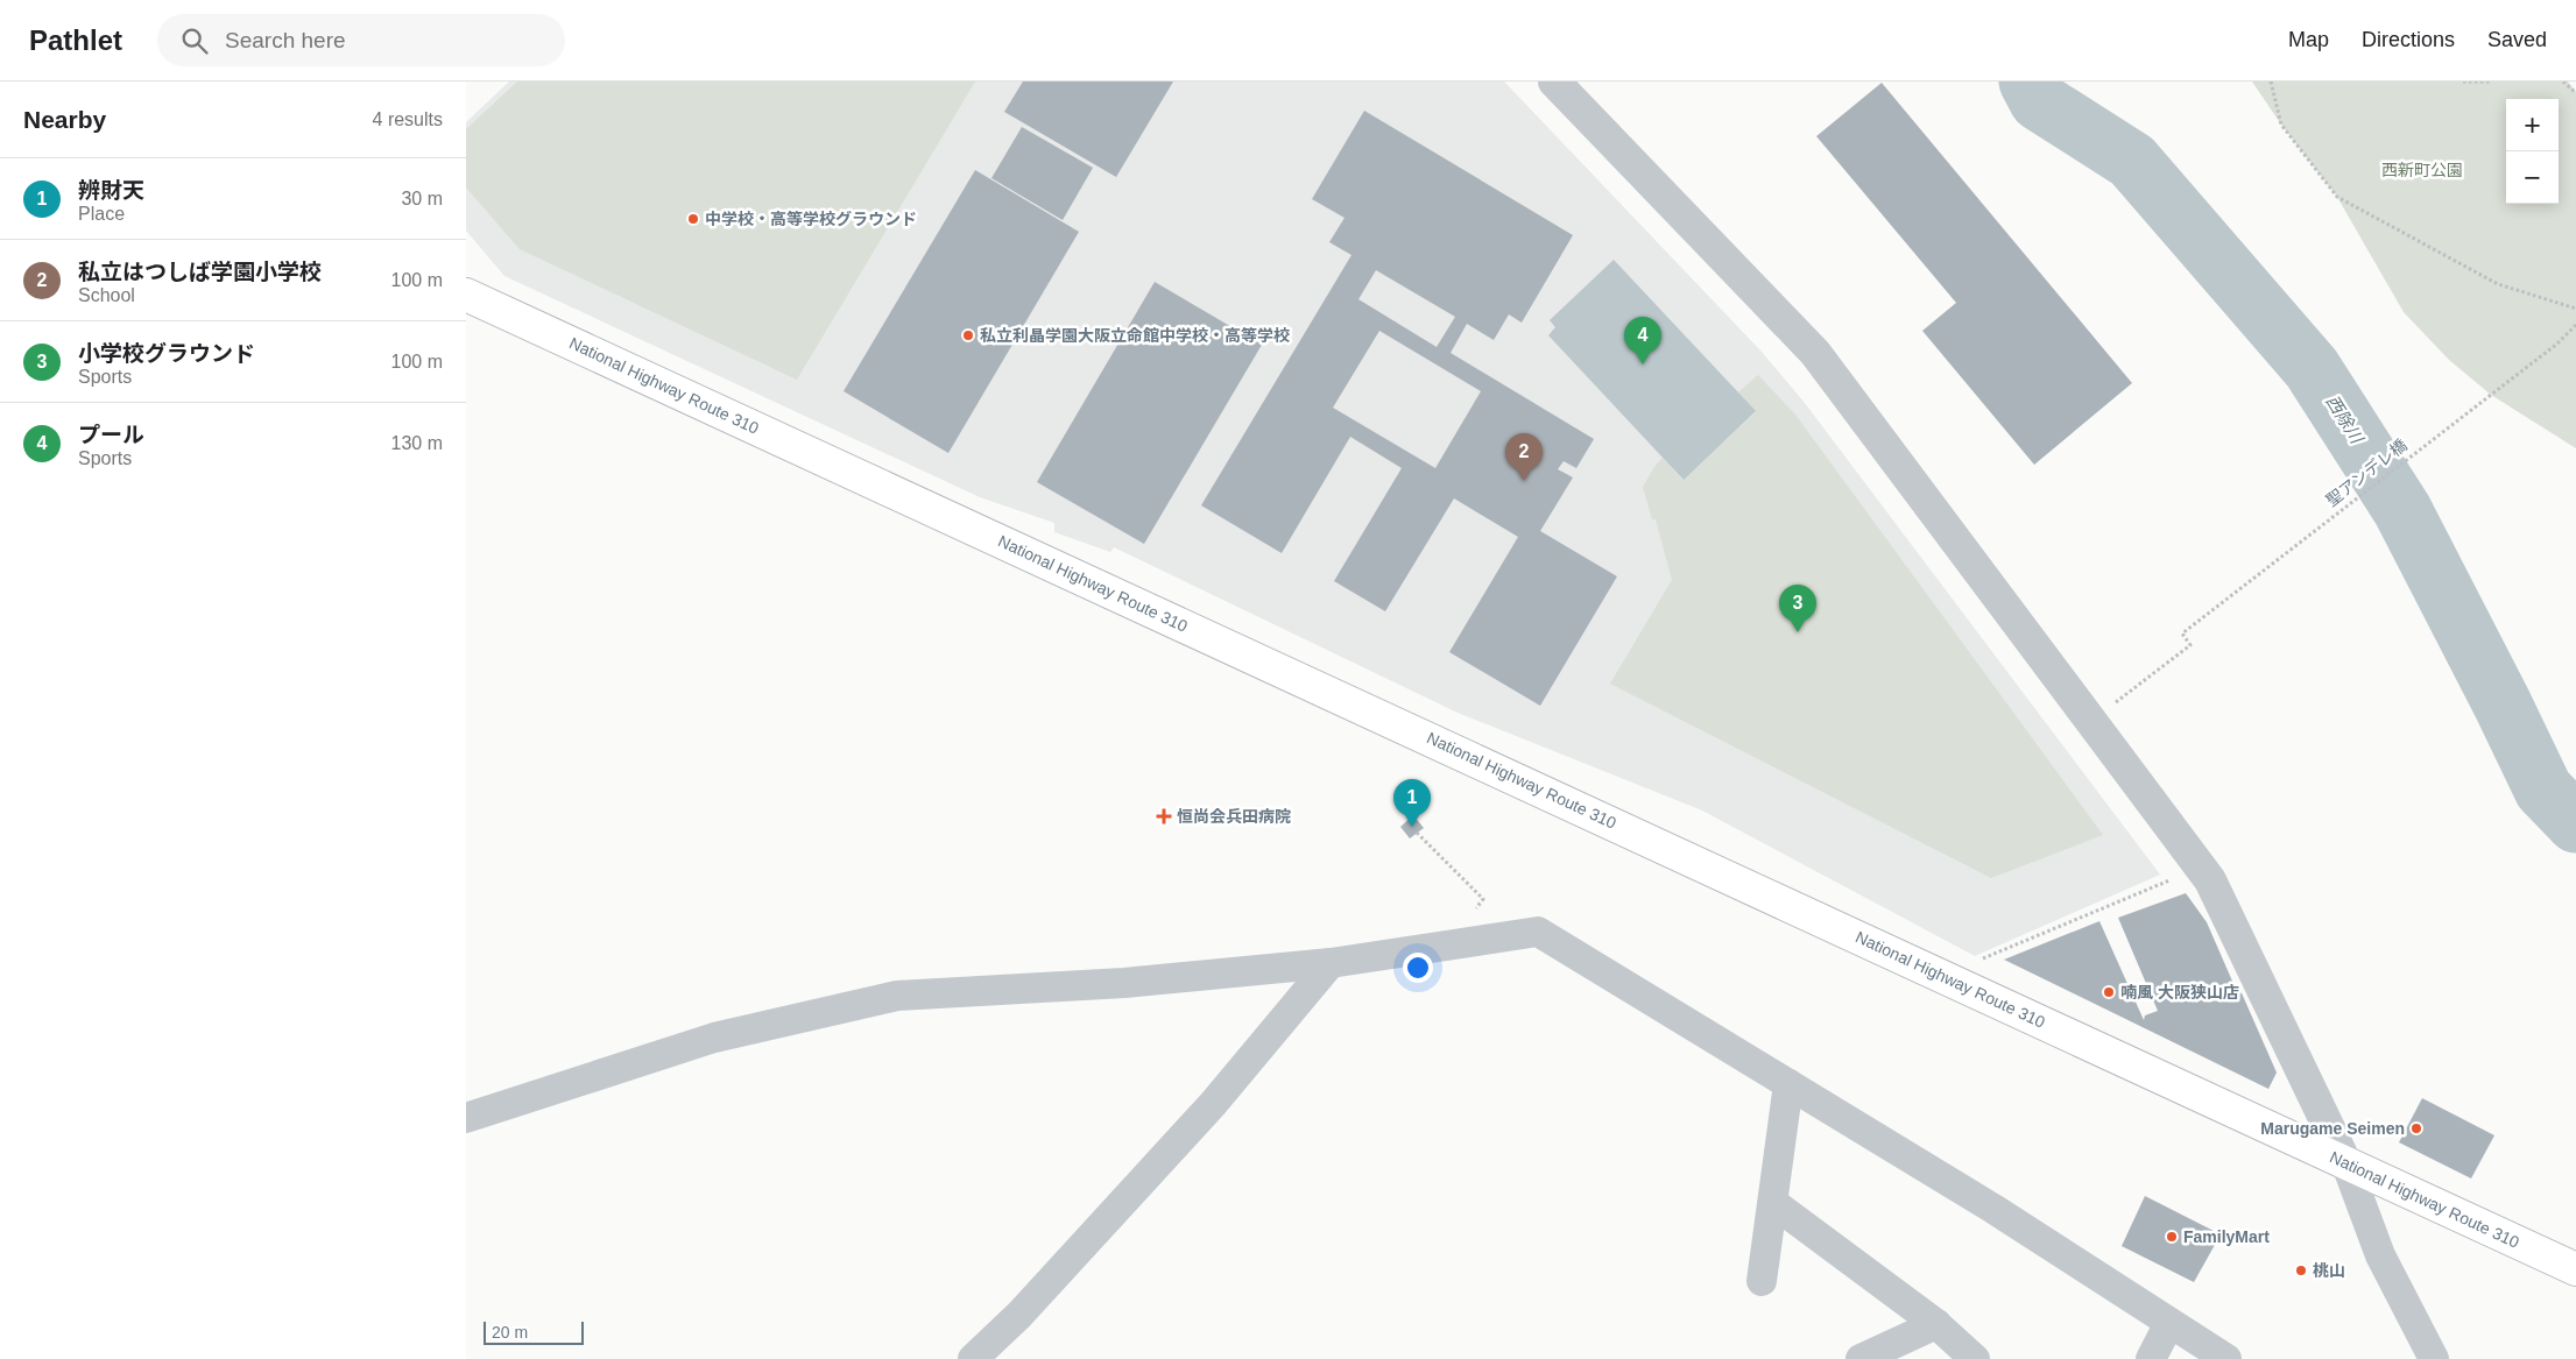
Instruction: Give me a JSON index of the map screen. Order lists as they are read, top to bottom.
{
  "streets": {
    "highway": ["National Highway Route 310"],
    "path": ["聖アンデレ橋"]
  },
  "water": ["西除川"],
  "parks": ["西新町公園"],
  "places": {
    "other": [
      "中学校・高等学校グラウンド",
      "私立利晶学園大阪立命館中学校・高等学校",
      "喃風 大阪狭山店",
      "Marugame Seimen",
      "FamilyMart",
      "桃山"
    ],
    "health": ["恒尚会兵田病院"]
  },
  "scale_bar": "20 m",
  "page": {
    "header": "Pathlet",
    "search": "Search here",
    "nav": ["Map", "Directions", "Saved"],
    "heading": ["Nearby", "4 results"],
    "map_buttons": ["+", "−"],
    "list": [
      {
        "mark": "1",
        "name": "辨財天",
        "note": "Place",
        "value": "30 m"
      },
      {
        "mark": "2",
        "name": "私立はつしば学園小学校",
        "note": "School",
        "value": "100 m"
      },
      {
        "mark": "3",
        "name": "小学校グラウンド",
        "note": "Sports",
        "value": "100 m"
      },
      {
        "mark": "4",
        "name": "プール",
        "note": "Sports",
        "value": "130 m"
      }
    ],
    "pins": [
      "4",
      "2",
      "3",
      "1"
    ],
    "scale": "20 m"
  }
}
